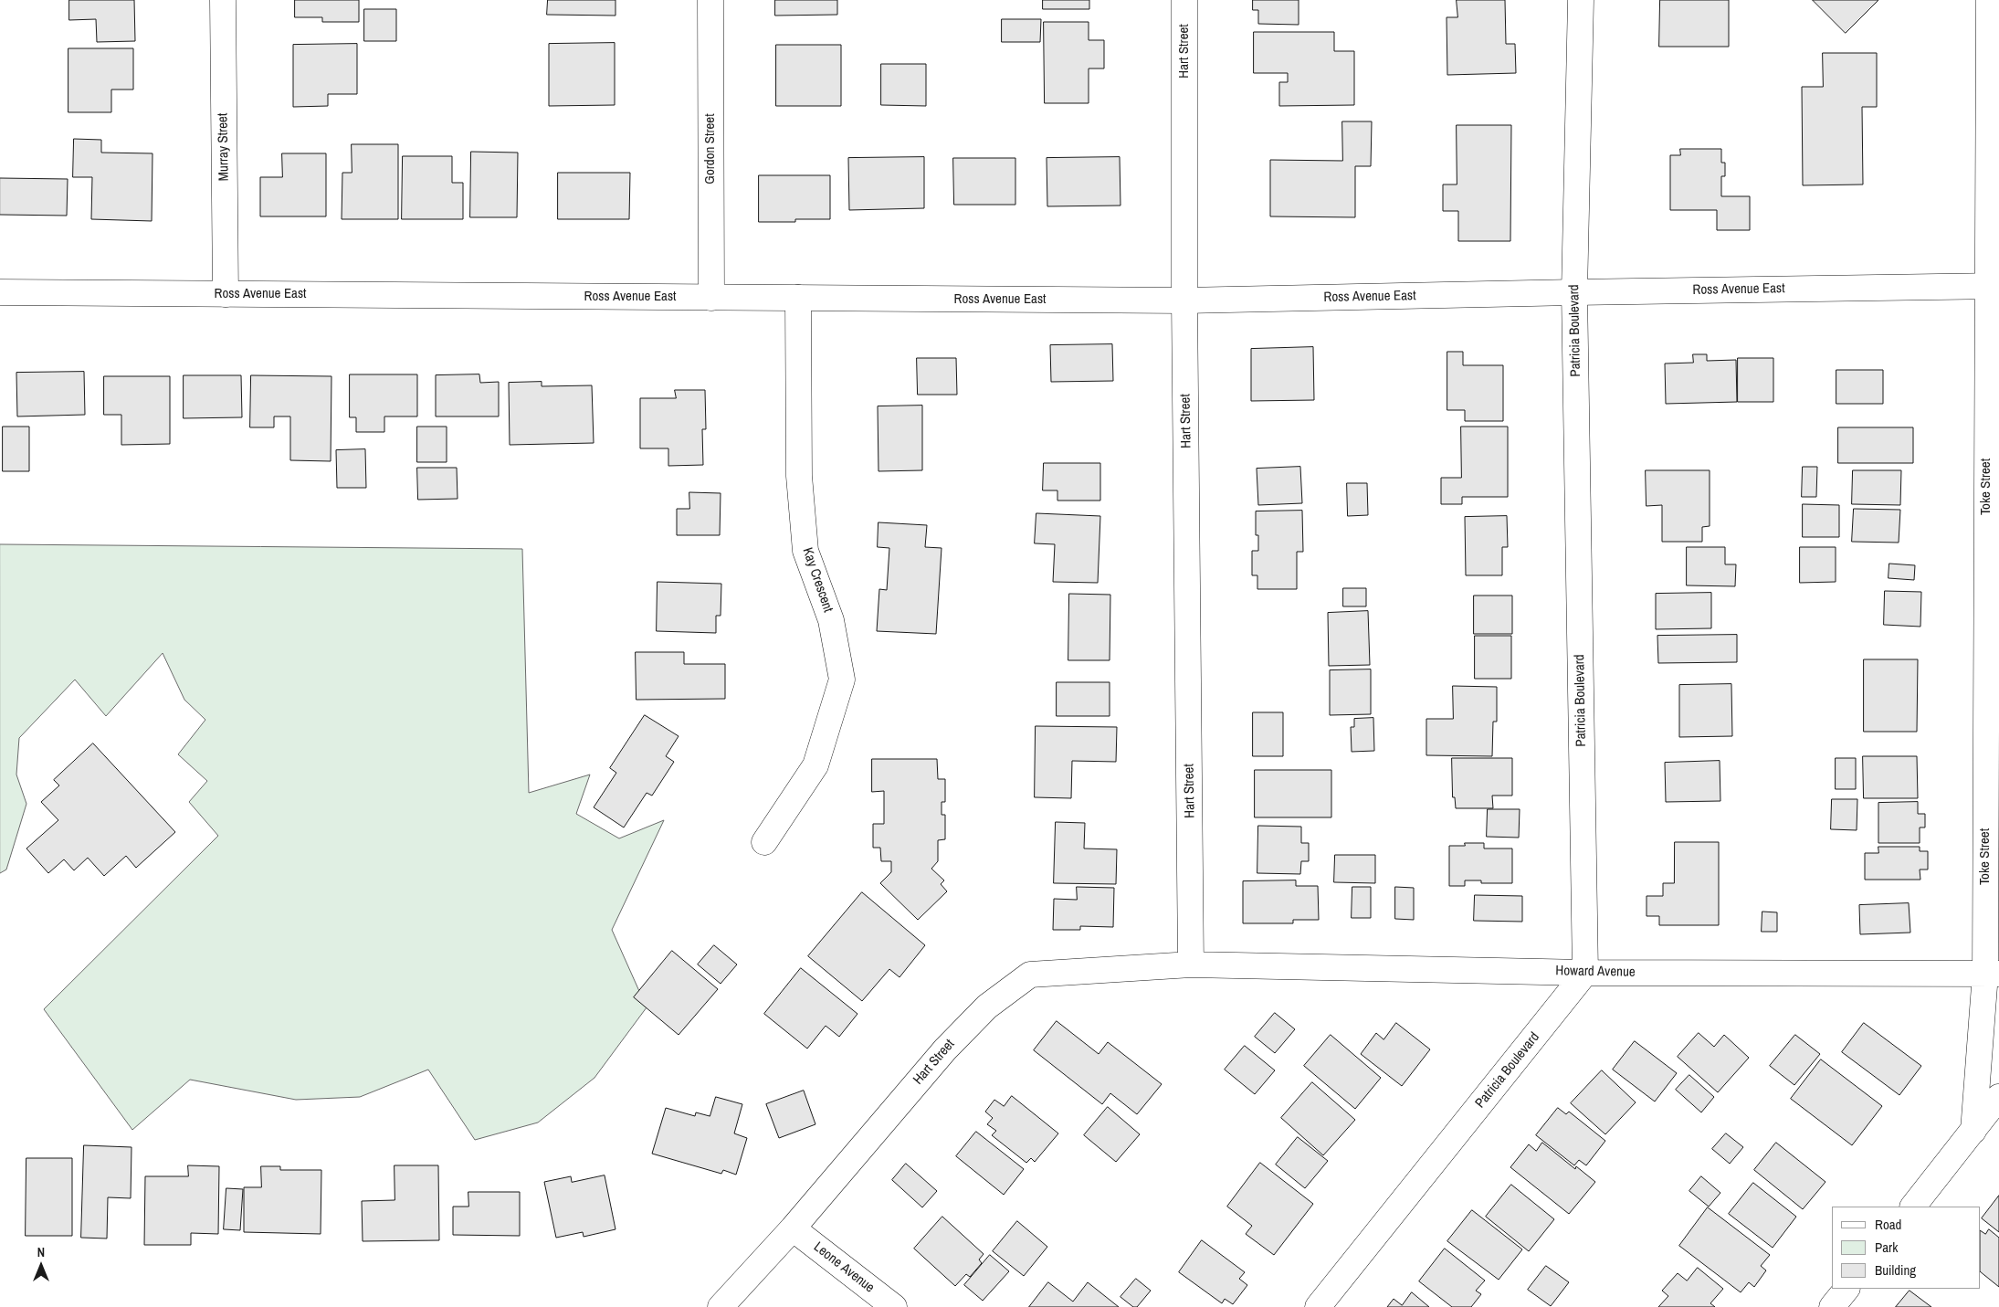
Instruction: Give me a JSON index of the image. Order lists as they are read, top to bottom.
{
  "streets": {
    "street": [
      "Hart Street",
      "Murray Street",
      "Gordon Street",
      "Ross Avenue East",
      "Patricia Boulevard",
      "Toke Street",
      "Kay Crescent",
      "Howard Avenue",
      "Leone Avenue"
    ]
  },
  "crossings": [
    ["Hart Street", "Ross Avenue East"],
    ["Hart Street", "Howard Avenue"],
    ["Hart Street", "Leone Avenue"],
    ["Murray Street", "Ross Avenue East"],
    ["Gordon Street", "Ross Avenue East"],
    ["Ross Avenue East", "Patricia Boulevard"],
    ["Ross Avenue East", "Toke Street"],
    ["Ross Avenue East", "Kay Crescent"],
    ["Patricia Boulevard", "Howard Avenue"],
    ["Toke Street", "Howard Avenue"]
  ],
  "legend": ["Road", "Park", "Building"],
  "north": "top"
}
